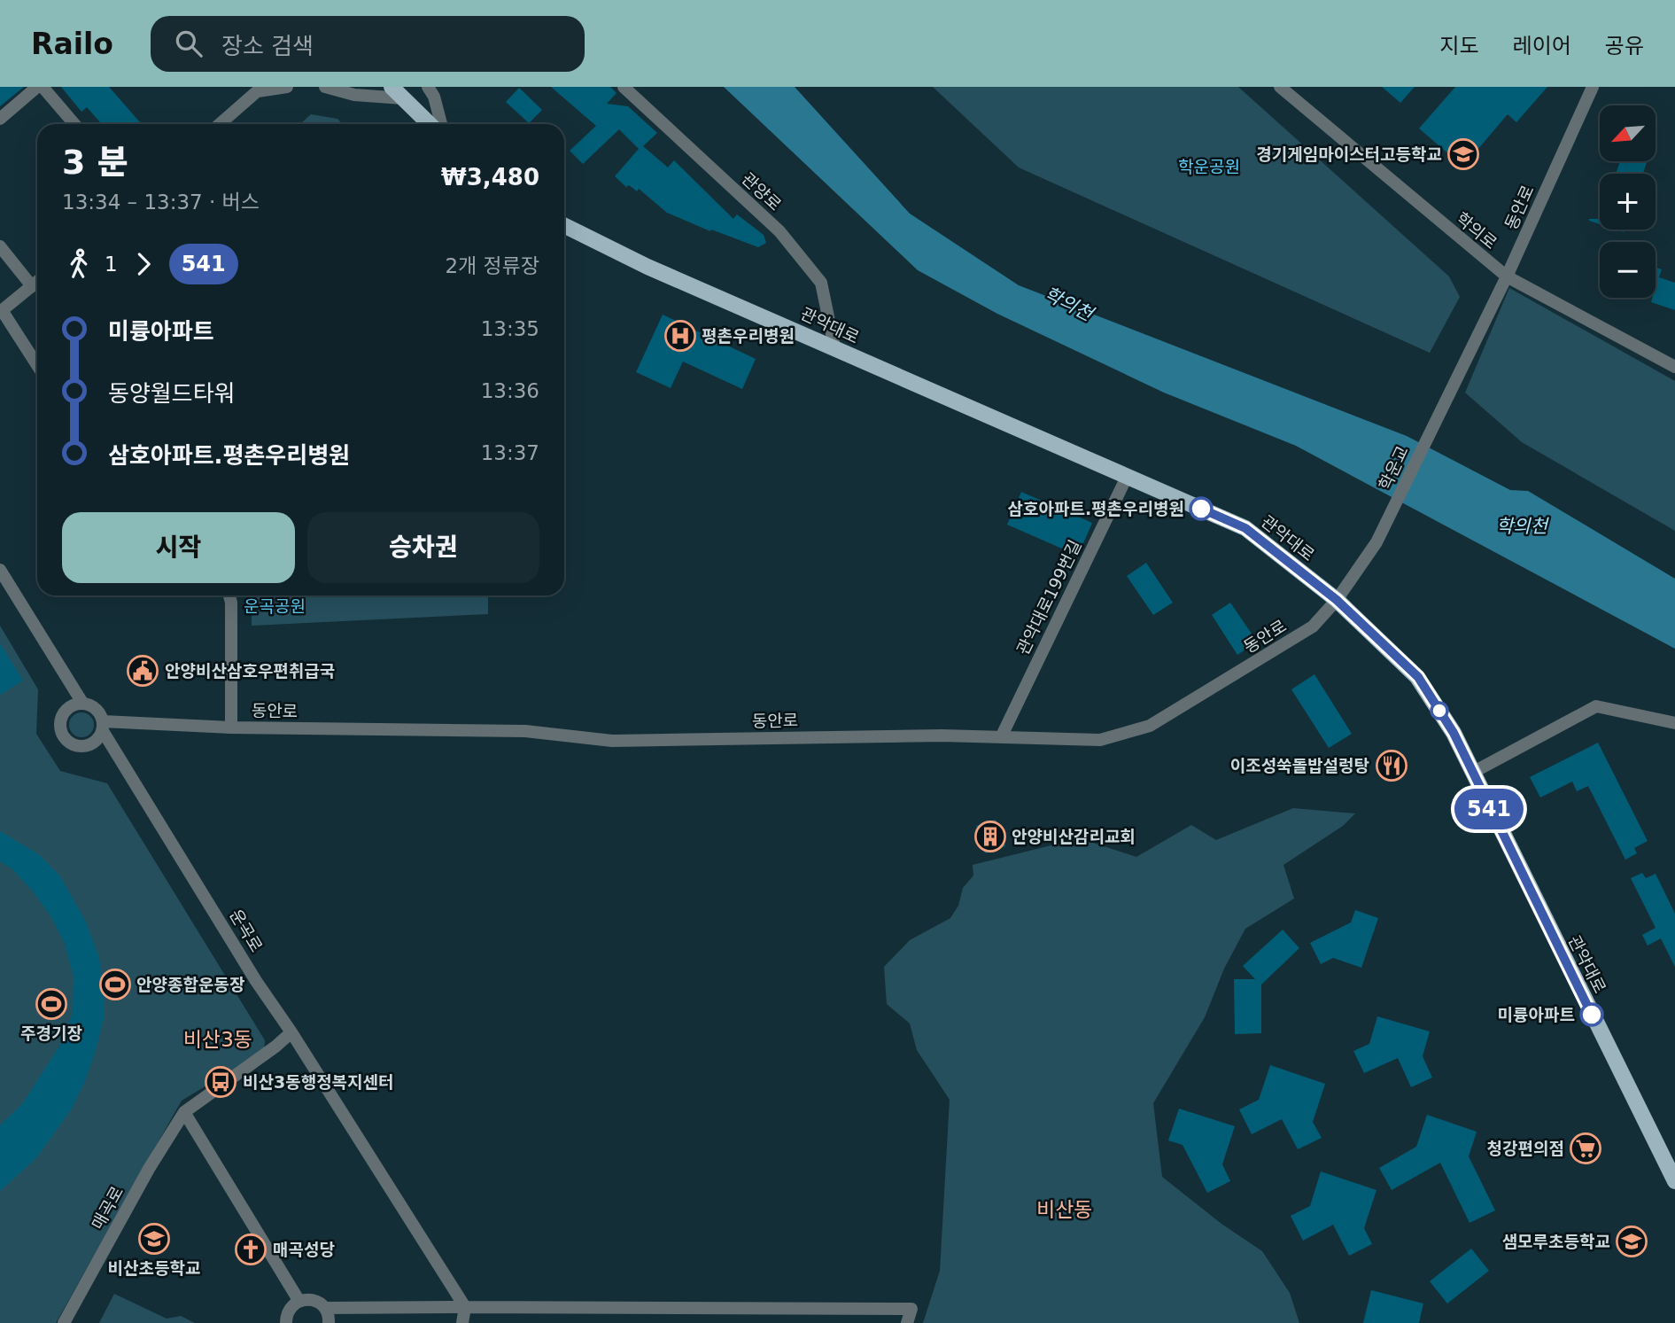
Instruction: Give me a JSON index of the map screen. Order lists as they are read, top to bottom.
{
  "streets": {
    "main road": ["관악대로"],
    "street": [
      "관양로",
      "동안로",
      "학의로",
      "학운교",
      "관악대로199번길",
      "운곡로",
      "매곡로"
    ]
  },
  "crossings": [
    ["관양로", "관악대로"],
    ["동안로", "학의로"],
    ["동안로", "관악대로"],
    ["동안로", "학운교"],
    ["동안로", "관악대로199번길"],
    ["동안로", "운곡로"],
    ["관악대로", "관악대로199번길"]
  ],
  "districts": ["비산3동", "비산동"],
  "water": ["학의천"],
  "parks": ["학운공원", "운곡공원"],
  "places": {
    "school or university": ["경기게임마이스터고등학교", "비산초등학교", "샘모루초등학교"],
    "hospital": ["평촌우리병원"],
    "other": ["삼호아파트.평촌우리병원", "미륭아파트"],
    "public building": ["안양비산삼호우편취급국"],
    "restaurant": ["이조성쑥돌밥설렁탕"],
    "building": ["안양비산감리교회"],
    "sports": ["안양종합운동장", "주경기장"],
    "bus stop": ["비산3동행정복지센터"],
    "supermarket": ["청강편의점"],
    "church": ["매곡성당"]
  },
  "lines": ["bus line 541"],
  "north": "bottom left",
  "page": {
    "header": "Railo",
    "search": "장소 검색",
    "nav": ["지도", "레이어", "공유"],
    "on_map": "541",
    "map_buttons": ["+", "−"],
    "heading": ["3 분", "13:34 – 13:37 · 버스", "₩3,480"],
    "legs": ["1", "541", "2개 정류장"],
    "list": [
      {
        "name": "미륭아파트",
        "value": "13:35"
      },
      {
        "name": "동양월드타워",
        "value": "13:36"
      },
      {
        "name": "삼호아파트.평촌우리병원",
        "value": "13:37"
      }
    ],
    "buttons": ["시작", "승차권"]
  }
}
